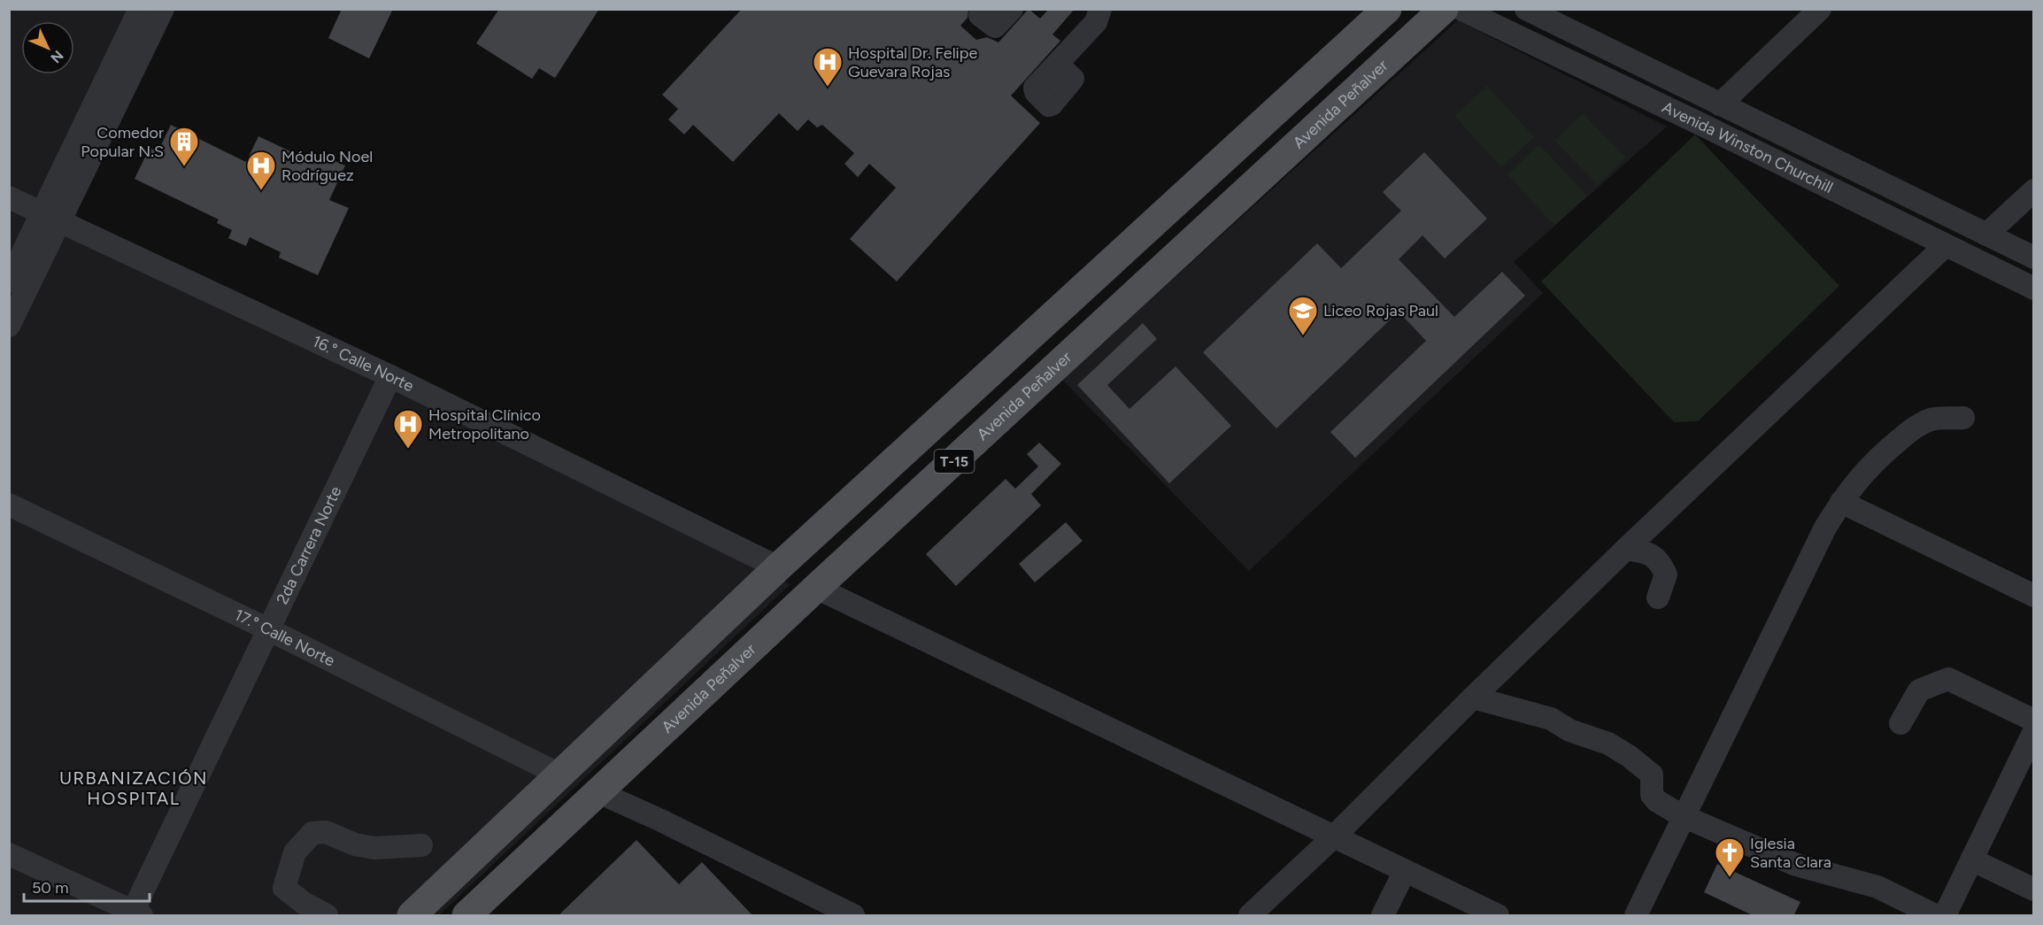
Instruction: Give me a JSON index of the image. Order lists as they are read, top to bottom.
{
  "streets": {
    "main road": ["Avenida Peñalver", "T-15"],
    "street": [
      "Avenida Winston Churchill",
      "16.° Calle Norte",
      "2da Carrera Norte",
      "17.° Calle Norte"
    ]
  },
  "crossings": [
    ["16.° Calle Norte", "T-15"],
    ["16.° Calle Norte", "2da Carrera Norte"],
    ["T-15", "17.° Calle Norte"],
    ["2da Carrera Norte", "17.° Calle Norte"]
  ],
  "districts": ["URBANIZACIÓN HOSPITAL"],
  "places": {
    "hospital": ["Hospital Dr. Felipe Guevara Rojas", "Módulo Noel Rodríguez", "Hospital Clínico Metropolitano"],
    "building": ["Comedor Popular N.S"],
    "school or university": ["Liceo Rojas Paul"],
    "church": ["Iglesia Santa Clara"]
  },
  "scale_bar": "50 m",
  "north": "bottom right"
}
